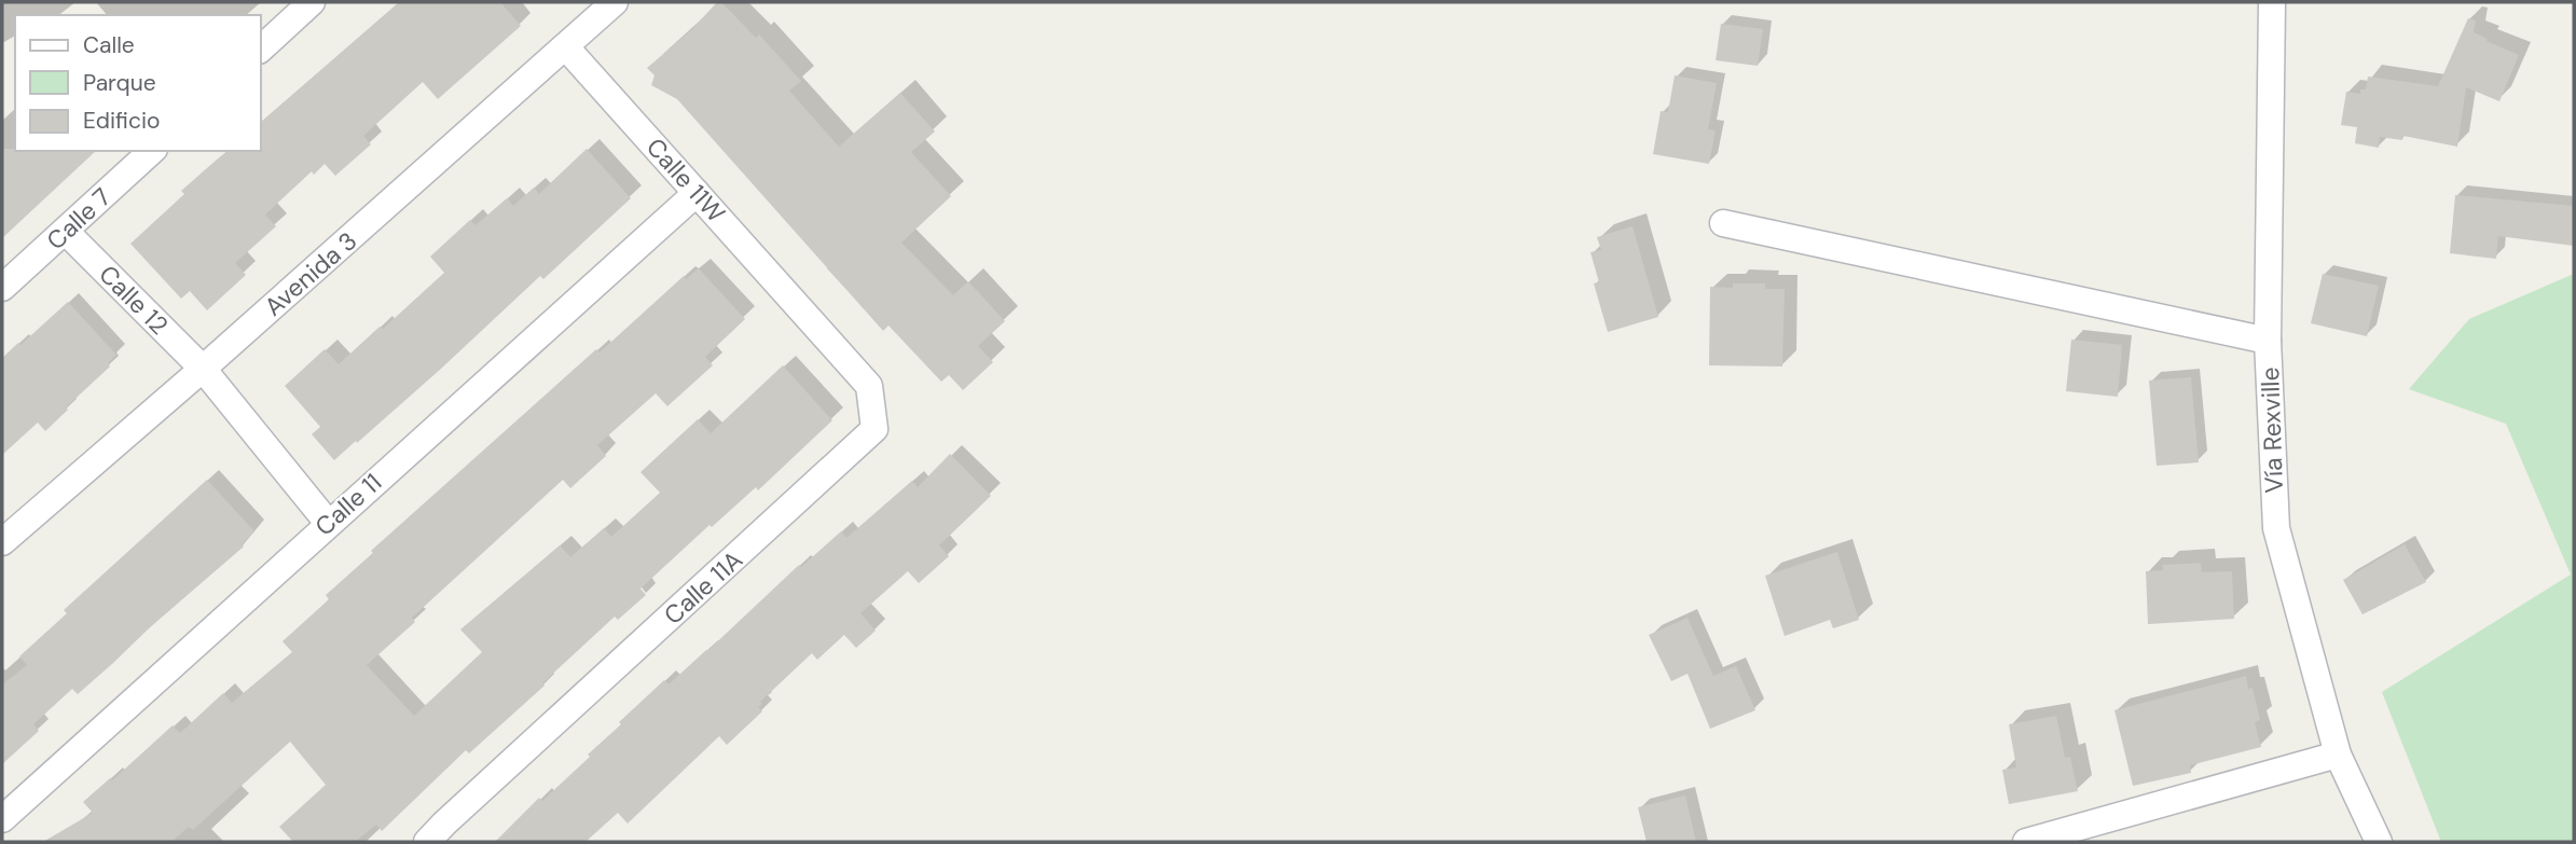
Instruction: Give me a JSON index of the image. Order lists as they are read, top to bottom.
{
  "streets": {
    "street": [
      "Calle 11W",
      "Calle 7",
      "Avenida 3",
      "Calle 12",
      "Vía Rexville",
      "Calle 11",
      "Calle 11A"
    ]
  },
  "crossings": [
    ["Calle 11W", "Avenida 3"],
    ["Calle 11W", "Calle 11"],
    ["Calle 11W", "Calle 11A"],
    ["Calle 7", "Calle 12"],
    ["Avenida 3", "Calle 12"],
    ["Calle 12", "Calle 11"]
  ],
  "legend": ["Calle", "Parque", "Edificio"]
}
